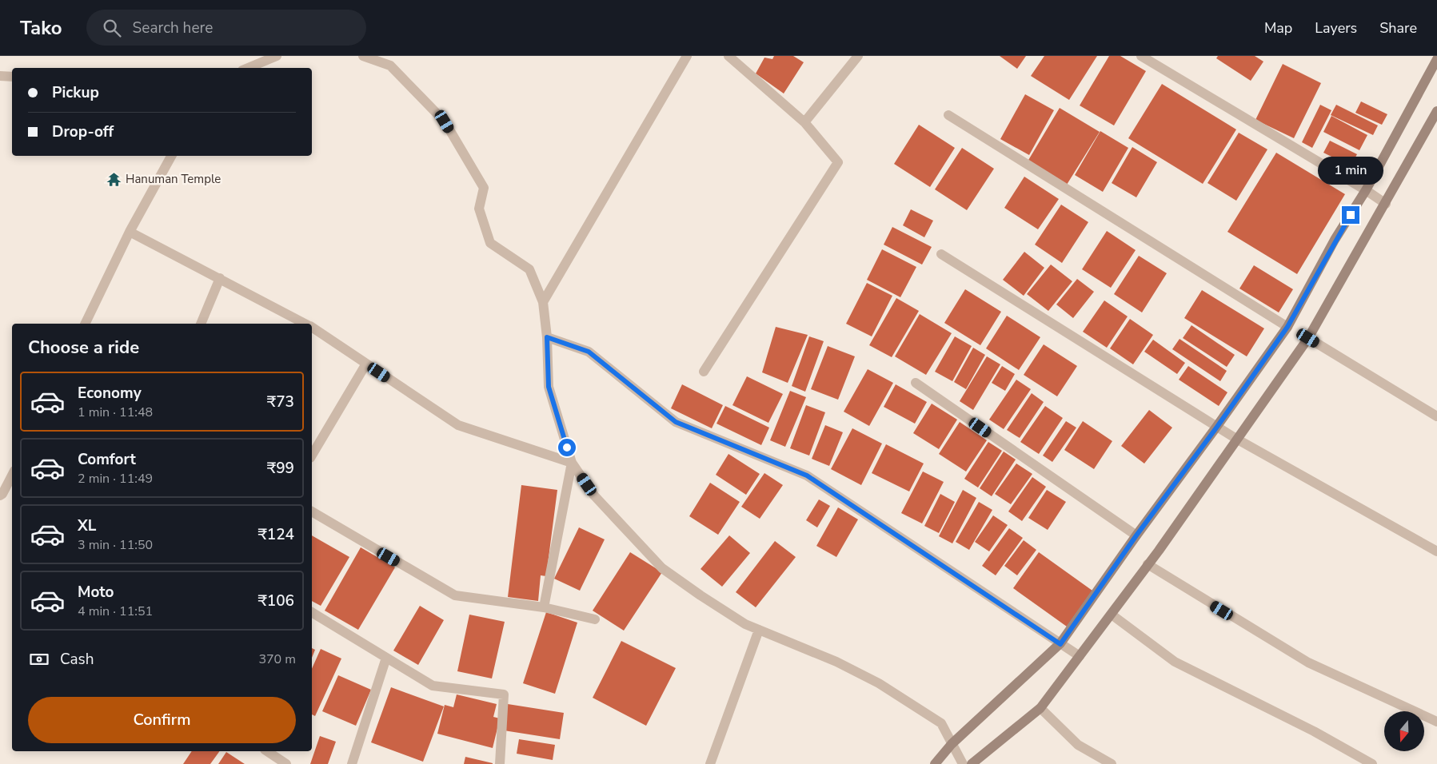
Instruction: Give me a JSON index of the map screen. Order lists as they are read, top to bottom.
{
  "places": {
    "temple": ["Hanuman Temple"]
  },
  "north": "bottom",
  "page": {
    "header": "Tako",
    "search": "Search here",
    "nav": ["Map", "Layers", "Share"],
    "banner": ["Pickup", "Drop-off"],
    "bubble": "1 min",
    "heading": "Choose a ride",
    "list": [
      {
        "name": "Economy",
        "note": "1 min · 11:48",
        "value": "₹73"
      },
      {
        "name": "Comfort",
        "note": "2 min · 11:49",
        "value": "₹99"
      },
      {
        "name": "XL",
        "note": "3 min · 11:50",
        "value": "₹124"
      },
      {
        "name": "Moto",
        "note": "4 min · 11:51",
        "value": "₹106"
      }
    ],
    "pay": ["Cash", "370 m"],
    "buttons": "Confirm"
  }
}
